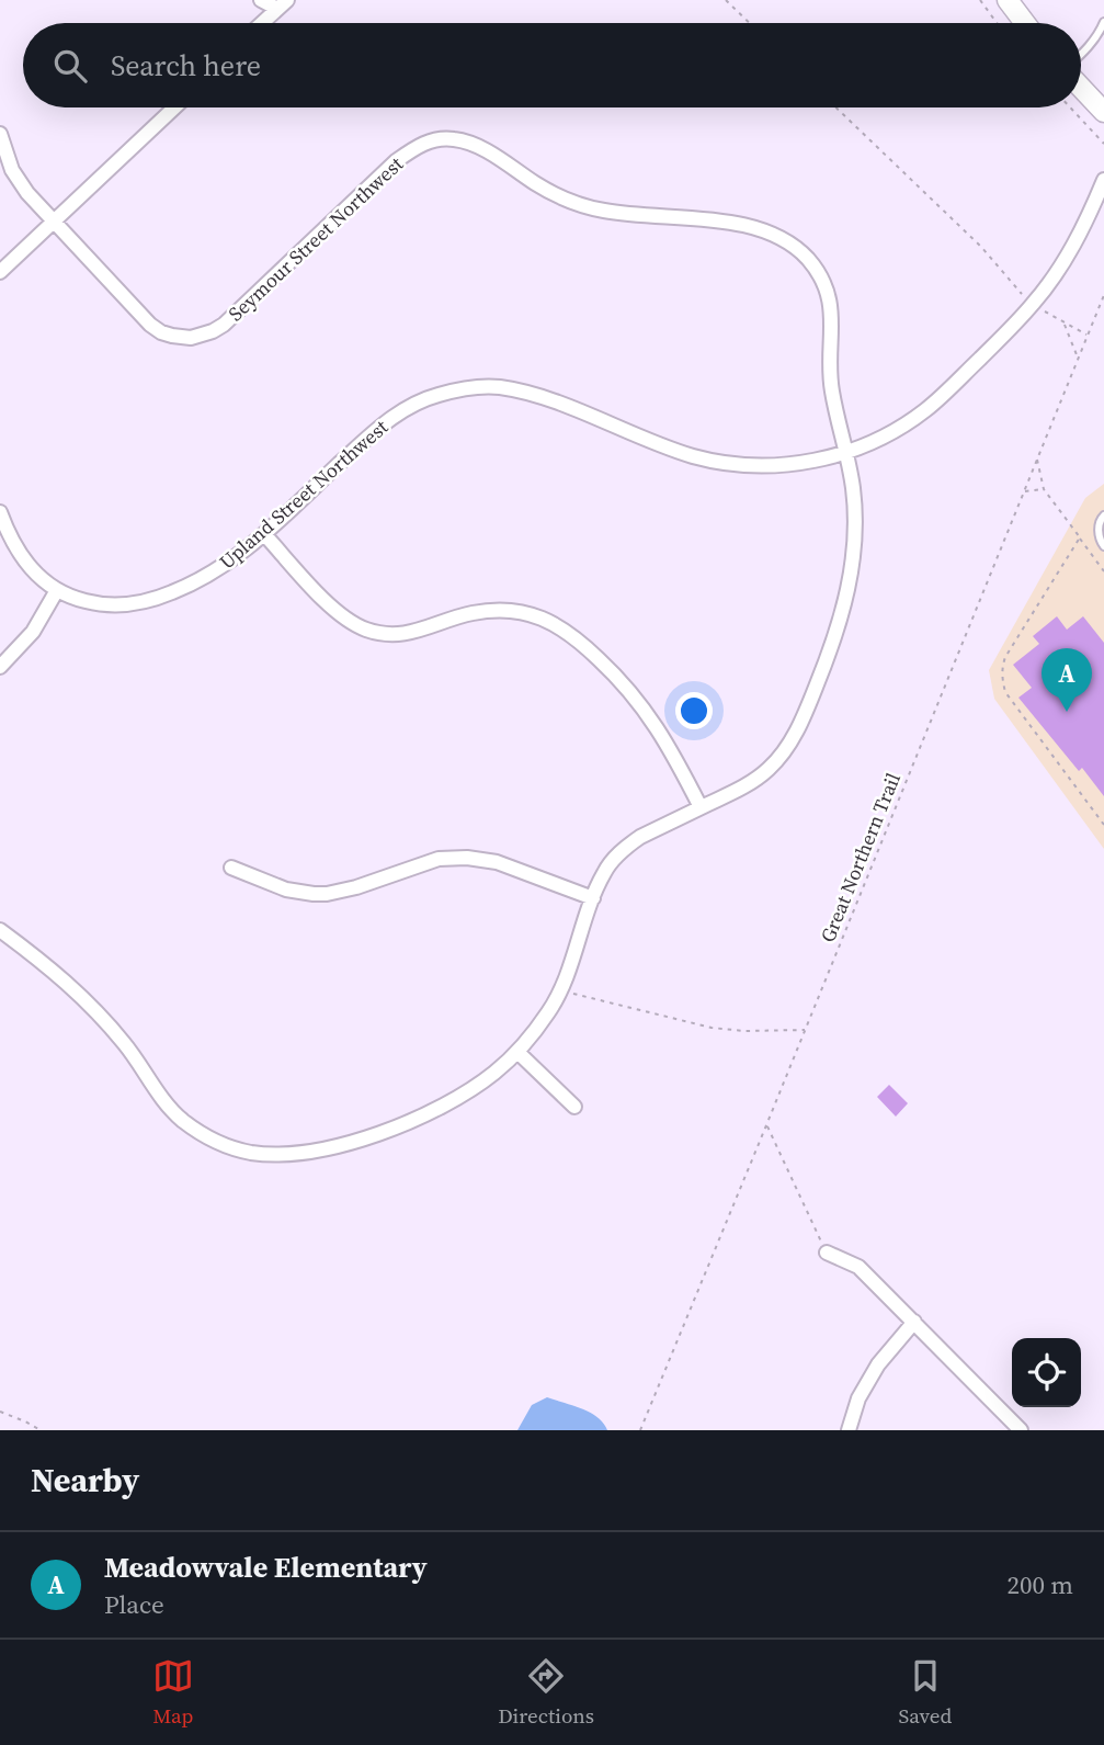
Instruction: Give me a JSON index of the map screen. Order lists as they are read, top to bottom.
{
  "streets": {
    "street": ["Seymour Street Northwest", "Upland Street Northwest"],
    "path": ["Great Northern Trail"]
  },
  "crossings": [
    ["Seymour Street Northwest", "Upland Street Northwest"]
  ],
  "page": {
    "search": "Search here",
    "pins": "A",
    "heading": "Nearby",
    "list": [
      {
        "mark": "A",
        "name": "Meadowvale Elementary",
        "note": "Place",
        "value": "200 m"
      }
    ],
    "nav": ["Map", "Directions", "Saved"]
  }
}
